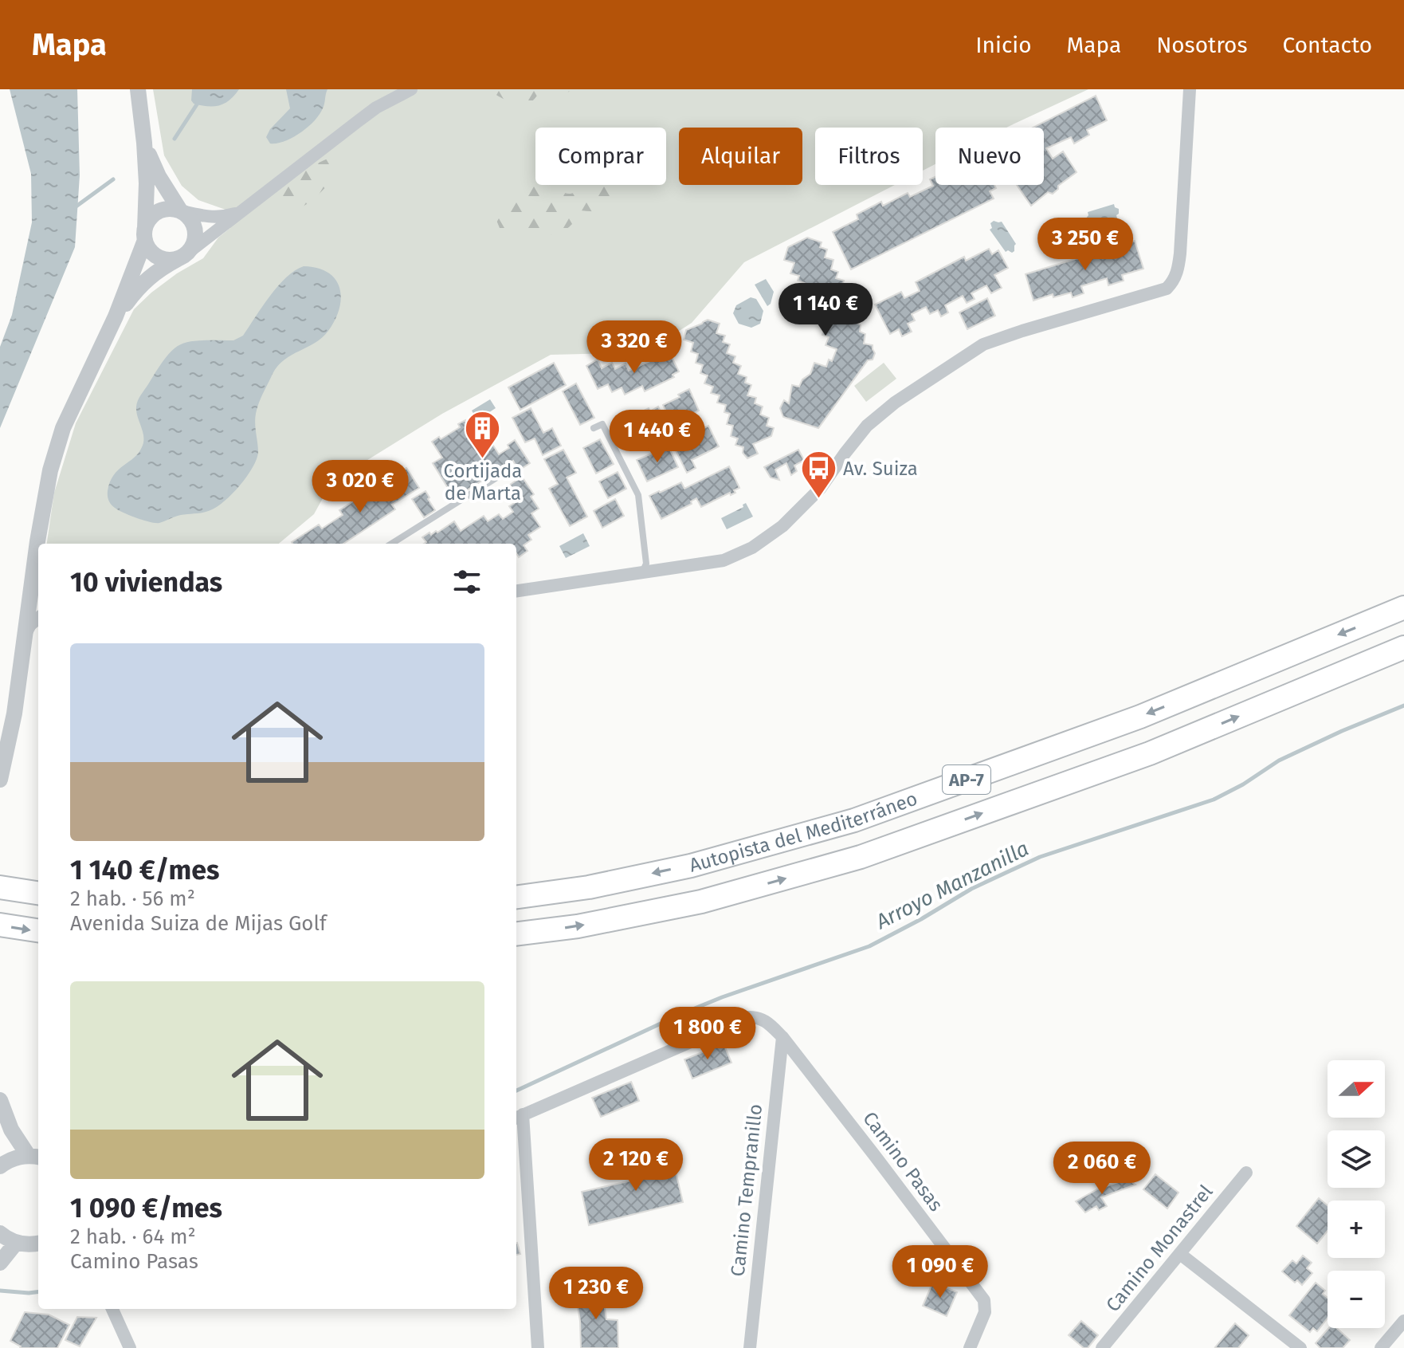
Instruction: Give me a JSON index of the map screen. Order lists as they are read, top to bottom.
{
  "streets": {
    "highway": ["AP-7", "Autopista del Mediterráneo"],
    "street": ["Camino Pasas", "Camino Tempranillo", "Camino Monastrel"]
  },
  "crossings": [
    ["Camino Pasas", "Camino Tempranillo"]
  ],
  "water": ["Arroyo Manzanilla"],
  "places": {
    "building": ["Cortijada de Marta"],
    "bus stop": ["Av. Suiza"]
  },
  "north": "right",
  "page": {
    "header": "Mapa",
    "nav": [
      "Inicio",
      "Mapa",
      "Nosotros",
      "Contacto"
    ],
    "chip": [
      "Comprar",
      "Alquilar",
      "Filtros",
      "Nuevo"
    ],
    "price": [
      "3 250 €",
      "1 140 €",
      "3 320 €",
      "1 440 €",
      "3 020 €",
      "1 800 €",
      "2 120 €",
      "2 060 €",
      "1 090 €",
      "1 230 €"
    ],
    "heading": "10 viviendas",
    "list": [
      {
        "name": "1 140 €/mes",
        "note": "2 hab. · 56 m² · Avenida Suiza de Mijas Golf"
      },
      {
        "name": "1 090 €/mes",
        "note": "2 hab. · 64 m² · Camino Pasas"
      }
    ],
    "map_buttons": ["+", "−"]
  }
}
